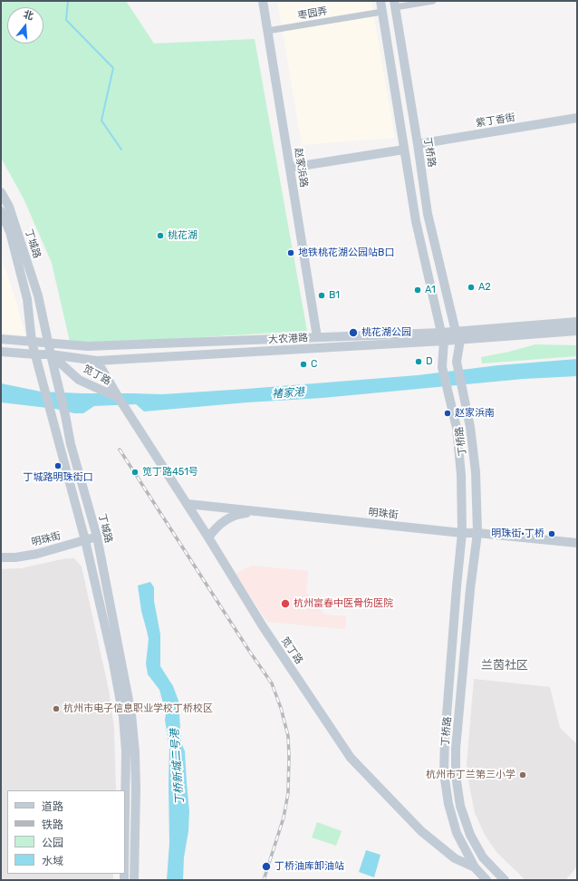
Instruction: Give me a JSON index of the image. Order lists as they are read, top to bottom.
{
  "streets": {
    "main road": [
      "紫丁香街",
      "丁桥路",
      "赵家浜路",
      "丁城路",
      "大农港路",
      "笕丁路",
      "明珠街"
    ],
    "street": ["枣园弄"]
  },
  "crossings": [
    ["枣园弄", "丁桥路"],
    ["枣园弄", "赵家浜路"],
    ["紫丁香街", "丁桥路"],
    ["丁桥路", "大农港路"],
    ["丁桥路", "笕丁路"],
    ["丁桥路", "明珠街"],
    ["赵家浜路", "大农港路"],
    ["丁城路", "大农港路"],
    ["丁城路", "笕丁路"],
    ["丁城路", "明珠街"],
    ["大农港路", "笕丁路"],
    ["笕丁路", "明珠街"]
  ],
  "districts": ["兰茵社区"],
  "water": ["褚家港", "丁桥新城二号港"],
  "places": [
    "桃花湖",
    "地铁桃花湖公园站B口",
    "A2",
    "A1",
    "B1",
    "桃花湖公园",
    "D",
    "C",
    "赵家浜南",
    "丁城路明珠街口",
    "笕丁路451号",
    "明珠街·丁桥",
    "杭州富春中医骨伤医院",
    "杭州市电子信息职业学校丁桥校区",
    "杭州市丁兰第三小学",
    "丁桥油库卸油站"
  ],
  "legend": [
    "道路",
    "铁路",
    "公园",
    "水域"
  ],
  "north": "top"
}
